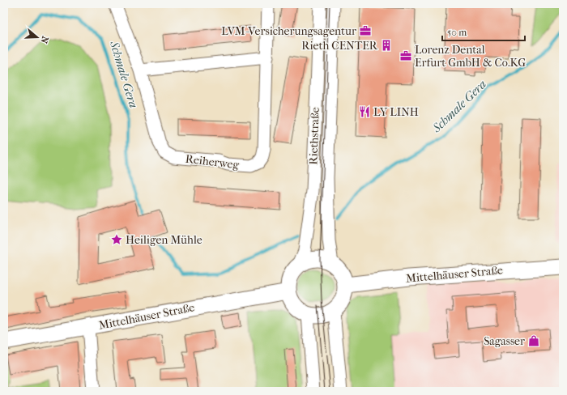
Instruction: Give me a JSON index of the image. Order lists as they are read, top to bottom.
{
  "streets": {
    "main road": ["Mittelhäuser Straße"],
    "street": ["Riethstraße", "Reiherweg"]
  },
  "crossings": [
    ["Riethstraße", "Mittelhäuser Straße"]
  ],
  "water": ["Schmale Gera"],
  "places": {
    "office": ["LVM-Versicherungsagentur", "Lorenz Dental Erfurt GmbH & Co.KG"],
    "building": ["Rieth CENTER"],
    "restaurant": ["LY LINH"],
    "place": ["Heiligen Mühle"],
    "shop": ["Sagasser"]
  },
  "scale_bar": "50 m",
  "north": "right"
}
